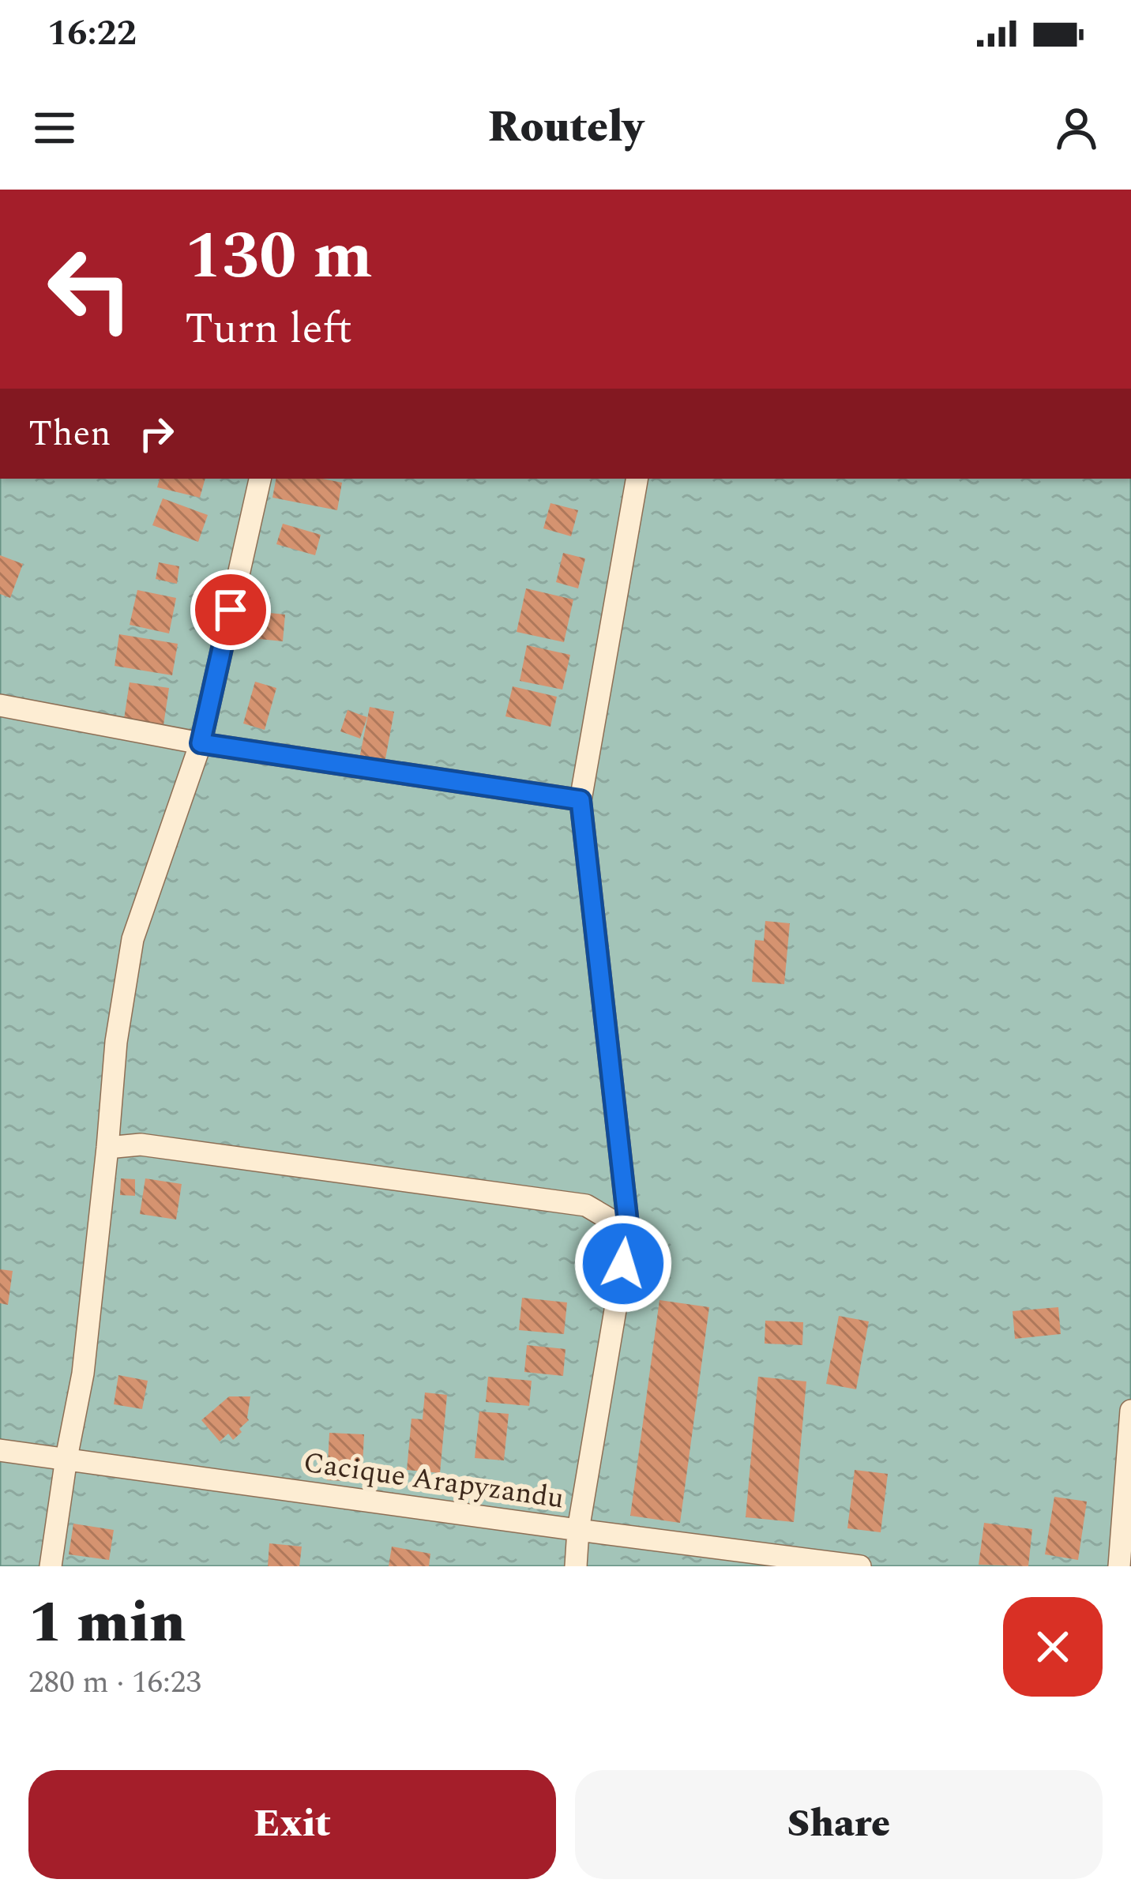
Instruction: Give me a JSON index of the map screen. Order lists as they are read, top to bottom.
{
  "streets": {
    "street": ["Cacique Arapyzandu"]
  },
  "page": {
    "status": "16:22",
    "header": "Routely",
    "turn": ["130 m", "Turn left"],
    "then": "Then",
    "heading": ["1 min", "280 m · 16:23"],
    "buttons": ["Exit", "Share"]
  }
}
